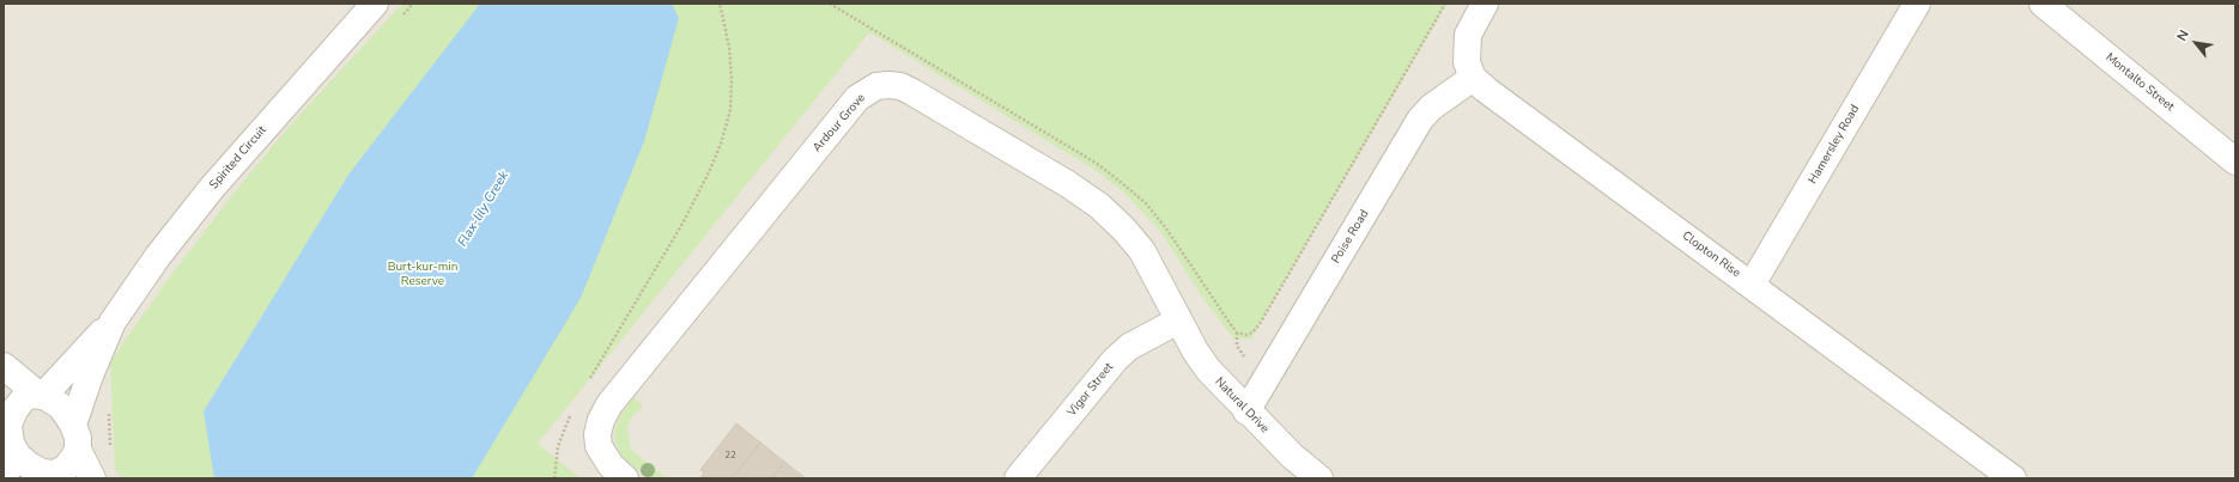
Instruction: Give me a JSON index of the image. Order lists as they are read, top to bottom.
{
  "streets": {
    "street": [
      "Montalto Street",
      "Ardour Grove",
      "Hamersley Road",
      "Spirited Circuit",
      "Poise Road",
      "Clopton Rise",
      "Vigor Street",
      "Natural Drive"
    ]
  },
  "crossings": [
    ["Ardour Grove", "Vigor Street"],
    ["Ardour Grove", "Natural Drive"],
    ["Hamersley Road", "Clopton Rise"],
    ["Poise Road", "Clopton Rise"],
    ["Poise Road", "Natural Drive"],
    ["Vigor Street", "Natural Drive"]
  ],
  "water": ["Flax-lily Creek"],
  "parks": ["Burt-kur-min Reserve"],
  "house_numbers": ["22"],
  "north": "top left"
}
